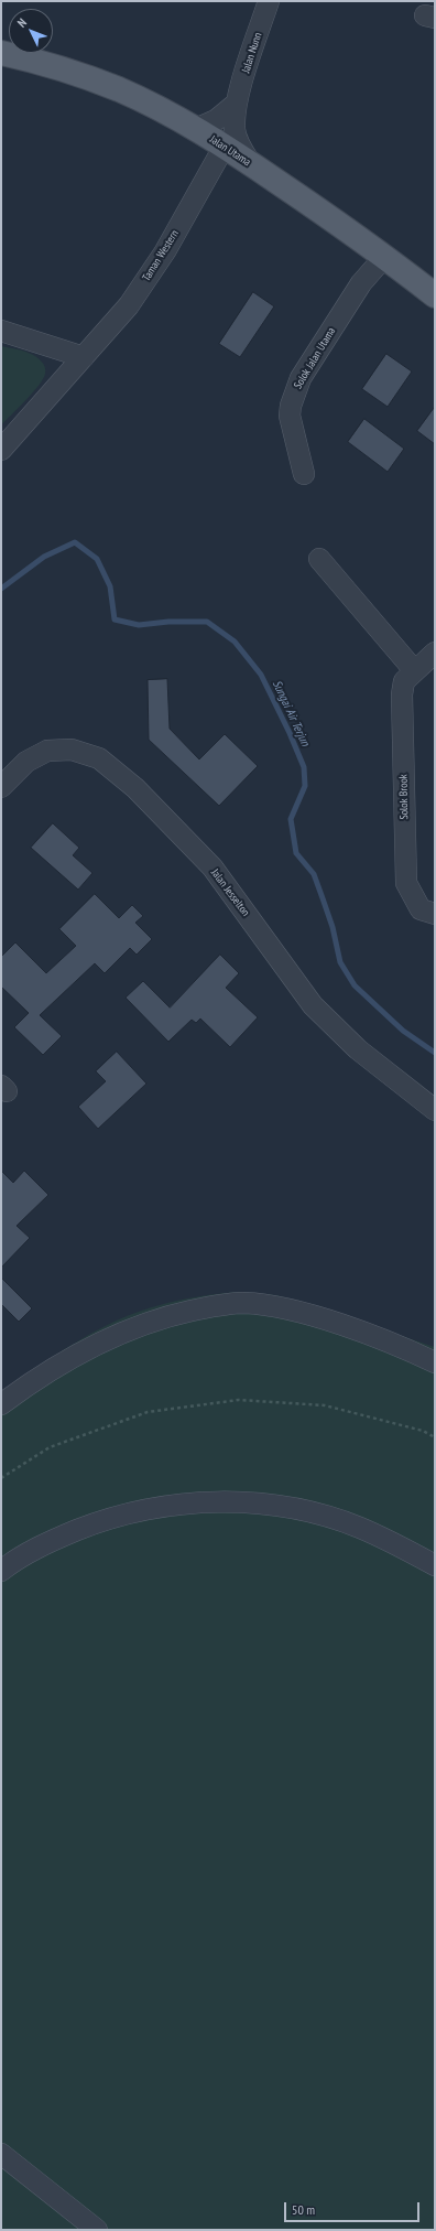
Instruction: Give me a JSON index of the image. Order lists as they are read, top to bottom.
{
  "streets": {
    "main road": ["Jalan Utama"],
    "street": [
      "Jalan Nunn",
      "Taman Western",
      "Solok Jalan Utama",
      "Solok Brook",
      "Jalan Jesselton"
    ]
  },
  "crossings": [
    ["Jalan Nunn", "Jalan Utama"],
    ["Jalan Utama", "Taman Western"],
    ["Jalan Utama", "Solok Jalan Utama"]
  ],
  "water": ["Sungai Air Terjun"],
  "scale_bar": "50 m",
  "north": "top left"
}
